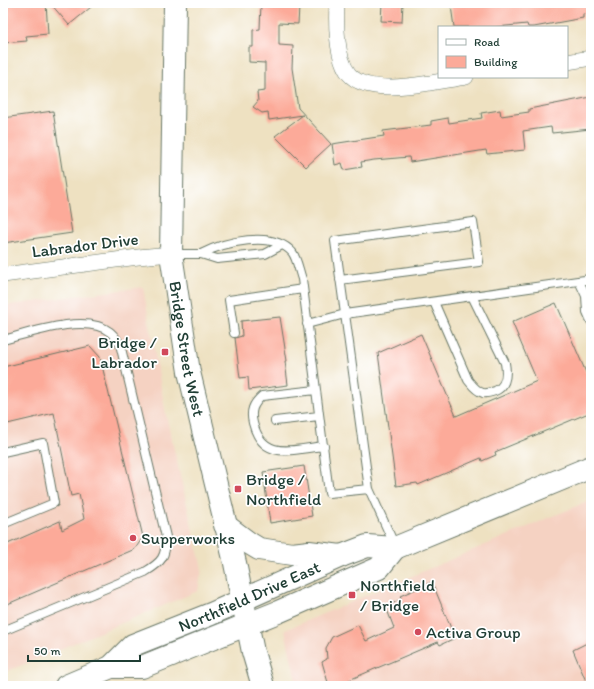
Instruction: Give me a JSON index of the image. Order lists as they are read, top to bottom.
{
  "streets": {
    "main road": ["Bridge Street West", "Northfield Drive East"],
    "street": ["Labrador Drive"]
  },
  "crossings": [
    ["Labrador Drive", "Bridge Street West"],
    ["Bridge Street West", "Northfield Drive East"]
  ],
  "places": {
    "transit": ["Bridge / Labrador", "Bridge / Northfield", "Northfield / Bridge"],
    "other": ["Supperworks", "Activa Group"]
  },
  "legend": ["Road", "Building"],
  "scale_bar": "50 m"
}
